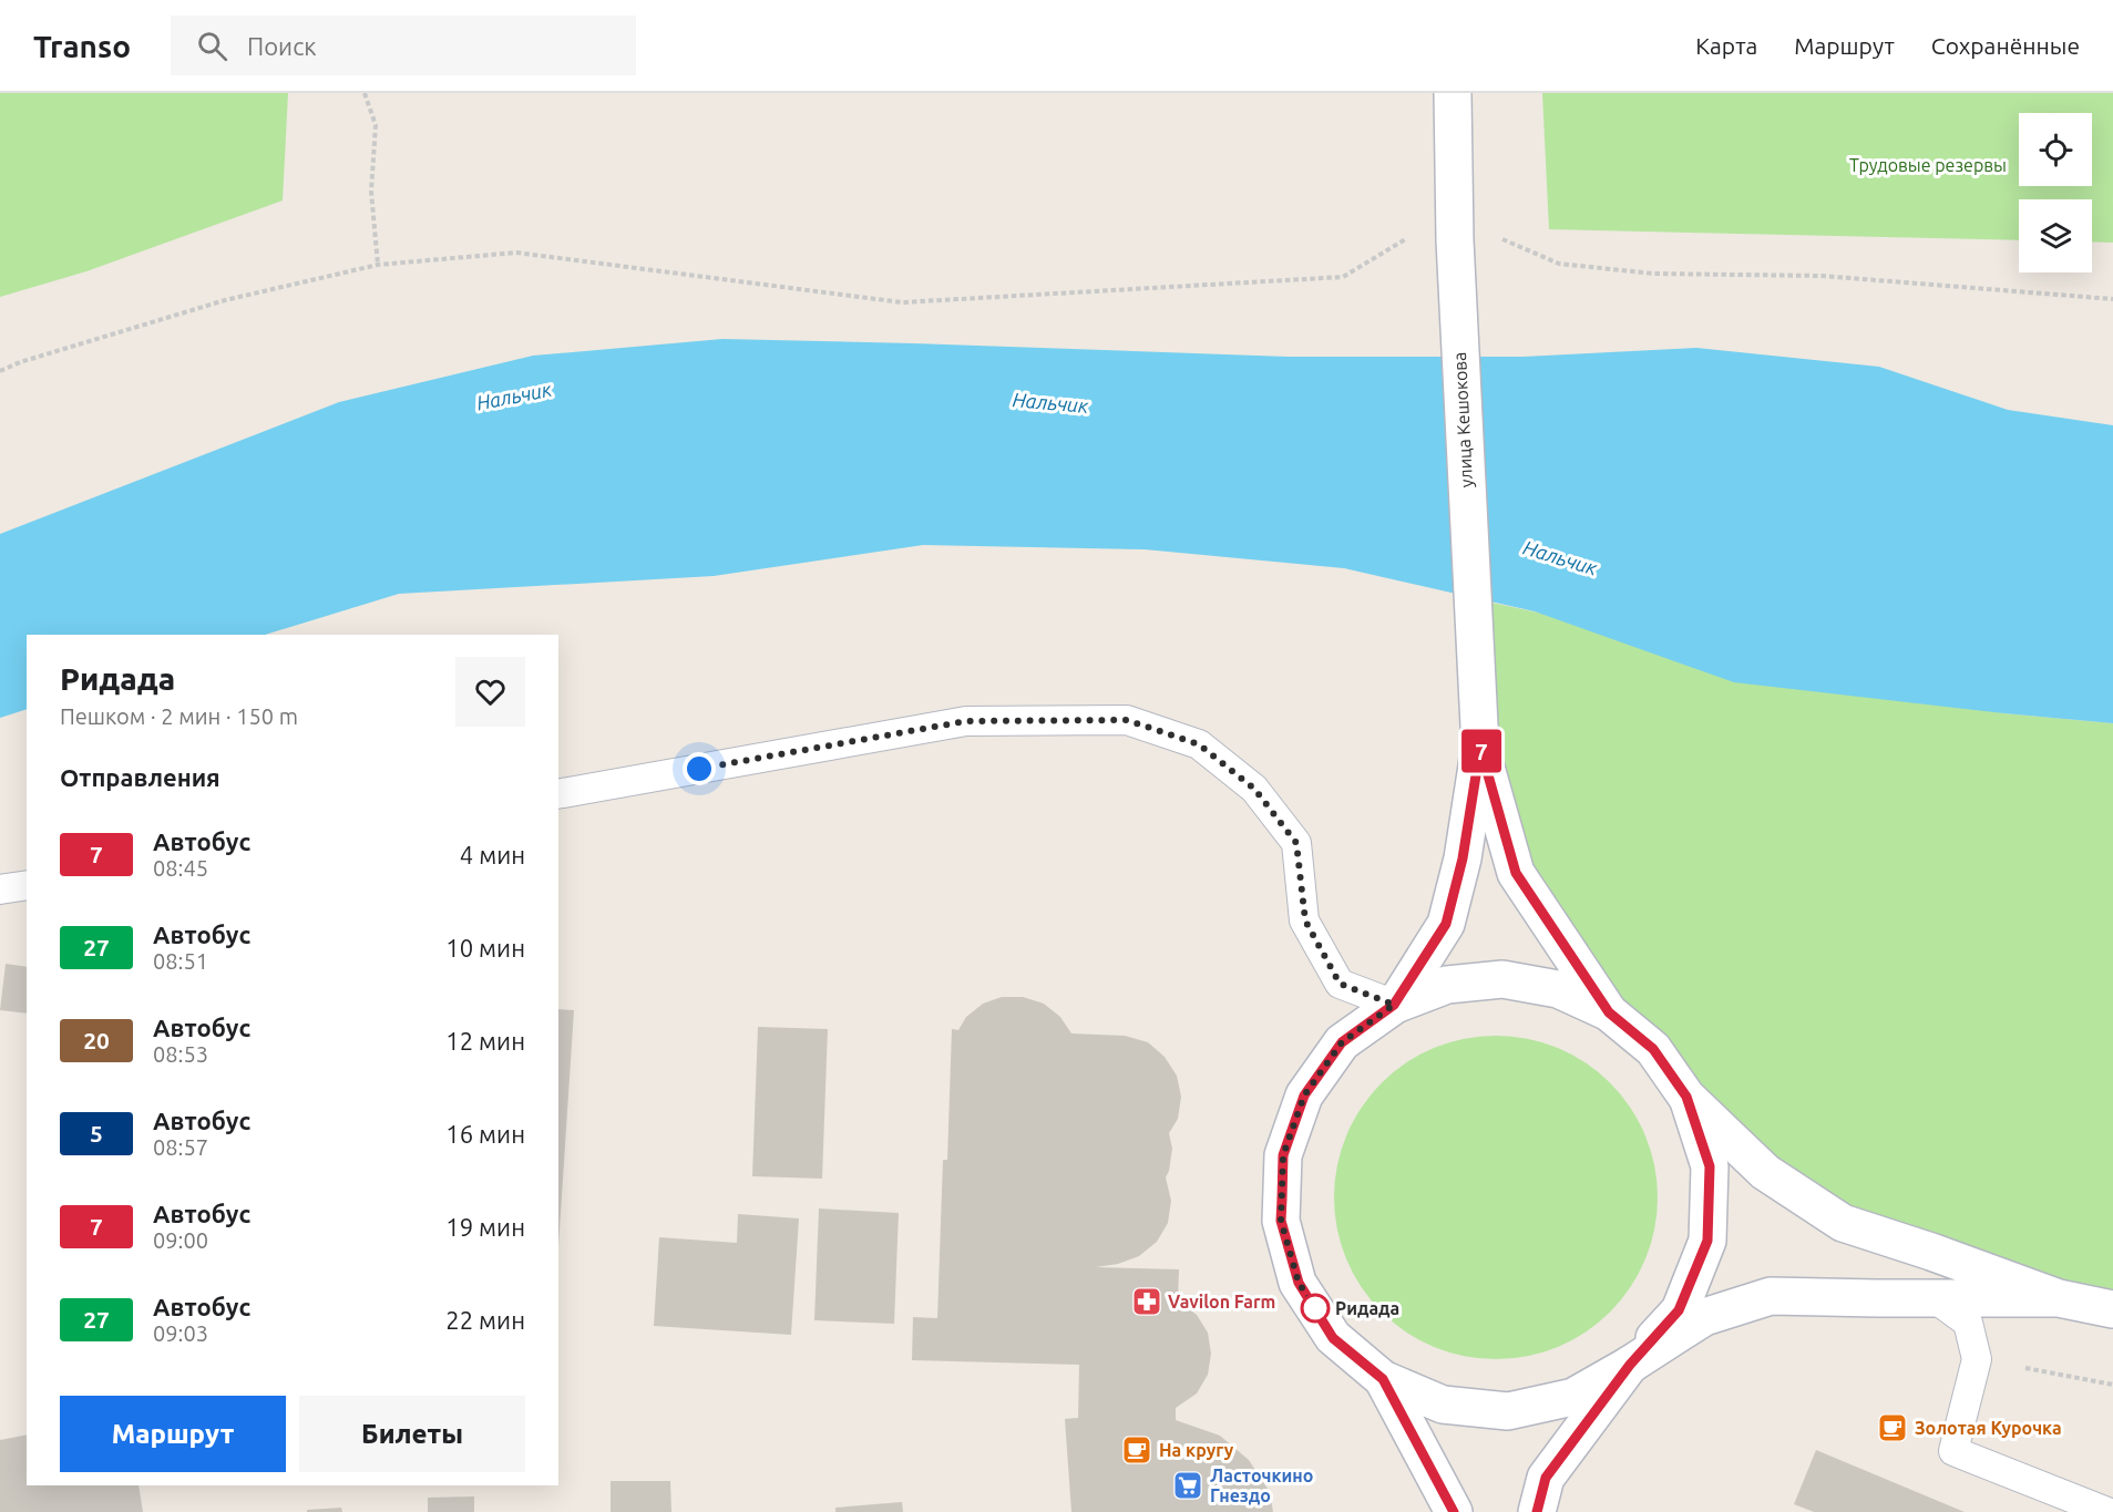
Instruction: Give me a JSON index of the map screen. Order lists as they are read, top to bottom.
{
  "streets": {
    "main road": ["улица Кешокова"]
  },
  "water": ["Нальчик"],
  "parks": ["Трудовые резервы"],
  "places": {
    "pharmacy": ["Vavilon Farm"],
    "other": ["Ридада"],
    "cafe": ["Золотая Курочка", "На кругу"],
    "supermarket": ["Ласточкино Гнездо"]
  },
  "lines": ["bus line 7"],
  "page": {
    "header": "Transo",
    "search": "Поиск",
    "nav": ["Карта", "Маршрут", "Сохранённые"],
    "on_map": "7",
    "heading": [
      ["Ридада", "Пешком · 2 мин · 150 m"],
      "Отправления"
    ],
    "list": [
      {
        "mark": "7",
        "name": "Автобус",
        "note": "08:45",
        "value": "4 мин"
      },
      {
        "mark": "27",
        "name": "Автобус",
        "note": "08:51",
        "value": "10 мин"
      },
      {
        "mark": "20",
        "name": "Автобус",
        "note": "08:53",
        "value": "12 мин"
      },
      {
        "mark": "5",
        "name": "Автобус",
        "note": "08:57",
        "value": "16 мин"
      },
      {
        "mark": "7",
        "name": "Автобус",
        "note": "09:00",
        "value": "19 мин"
      },
      {
        "mark": "27",
        "name": "Автобус",
        "note": "09:03",
        "value": "22 мин"
      }
    ],
    "buttons": ["Маршрут", "Билеты"]
  }
}
